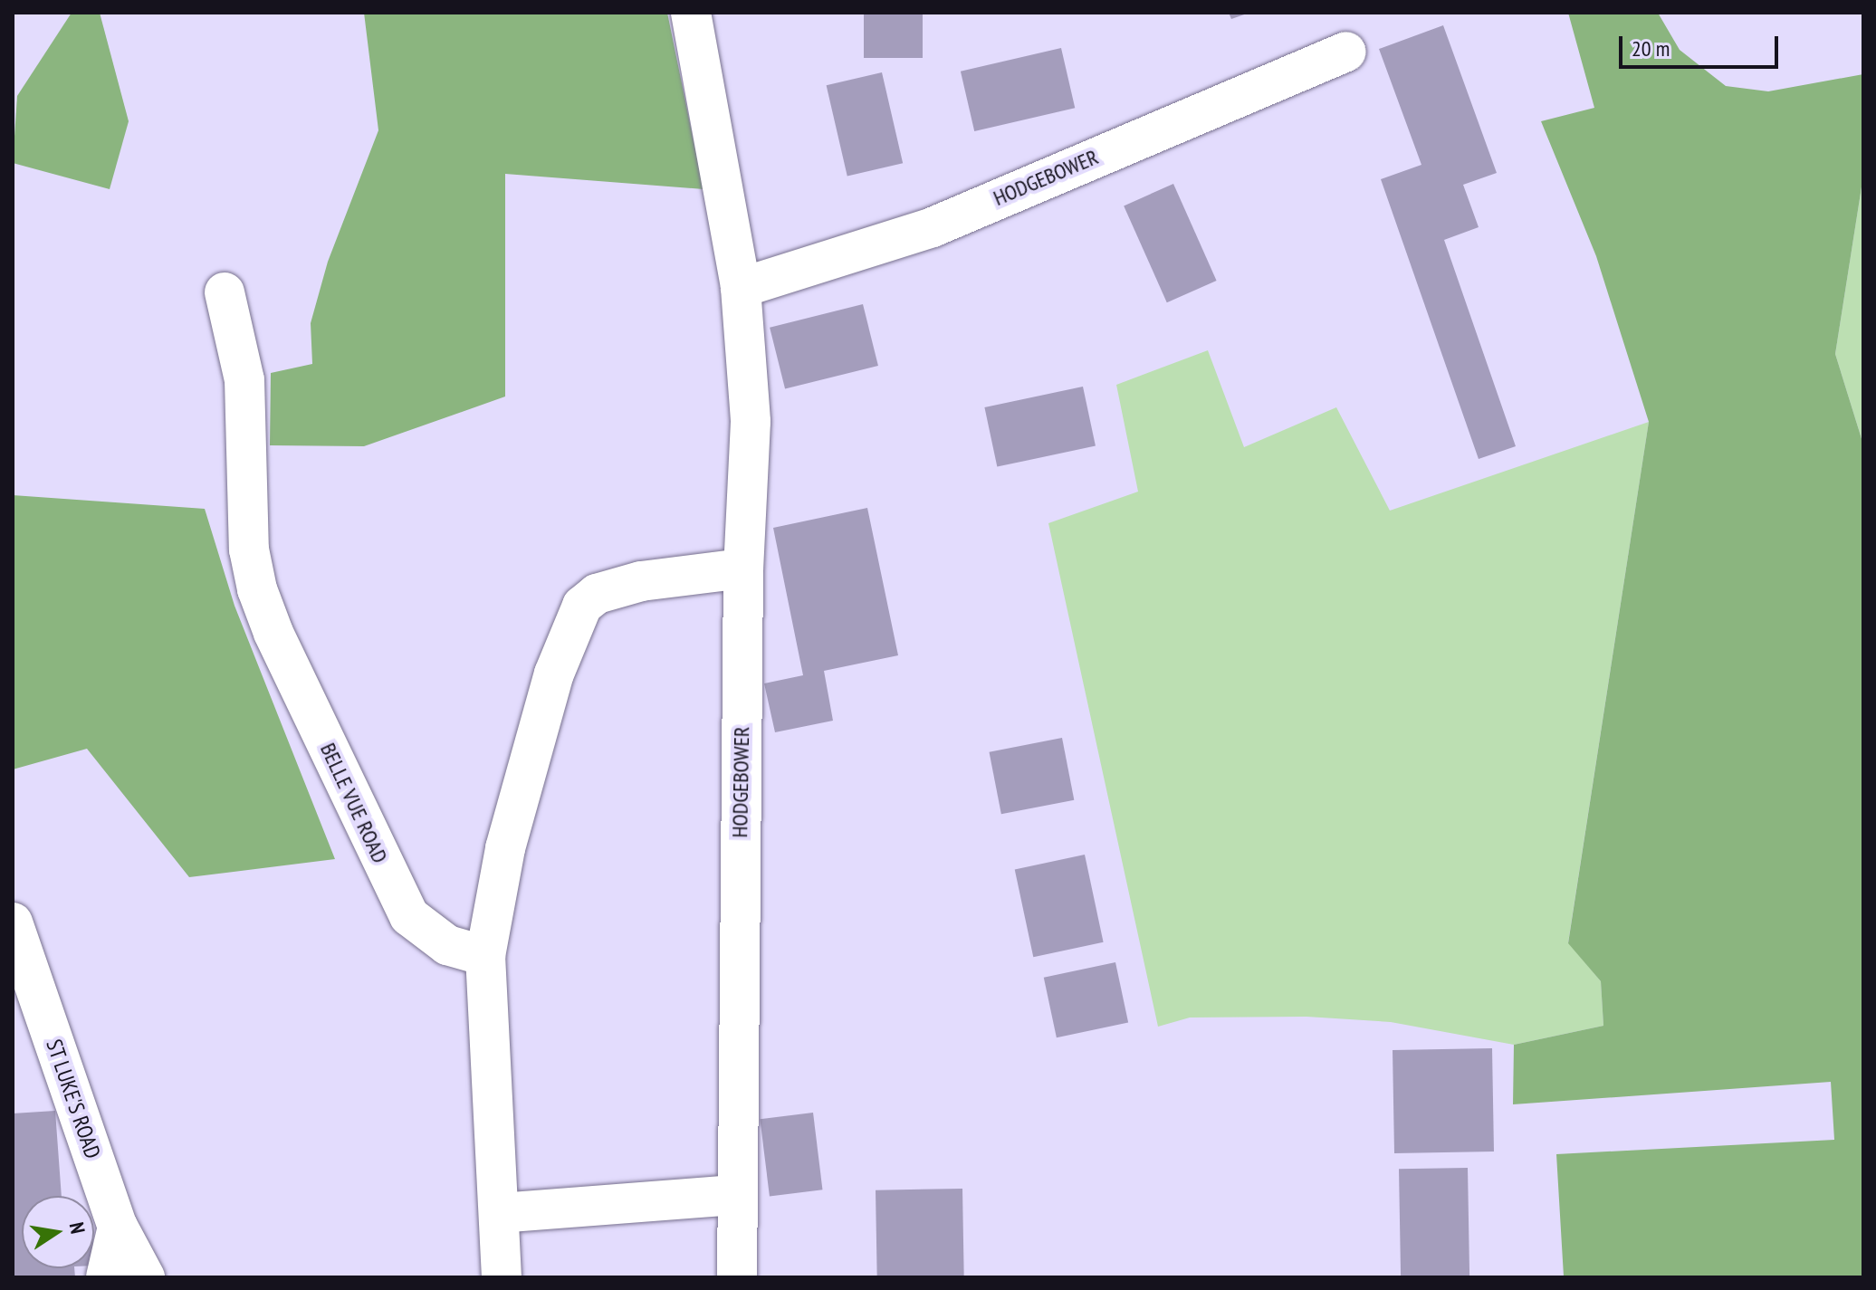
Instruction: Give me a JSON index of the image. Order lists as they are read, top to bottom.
{
  "streets": {
    "street": ["HODGEBOWER", "BELLE VUE ROAD", "ST LUKE'S ROAD"]
  },
  "scale_bar": "20 m",
  "north": "right"
}
